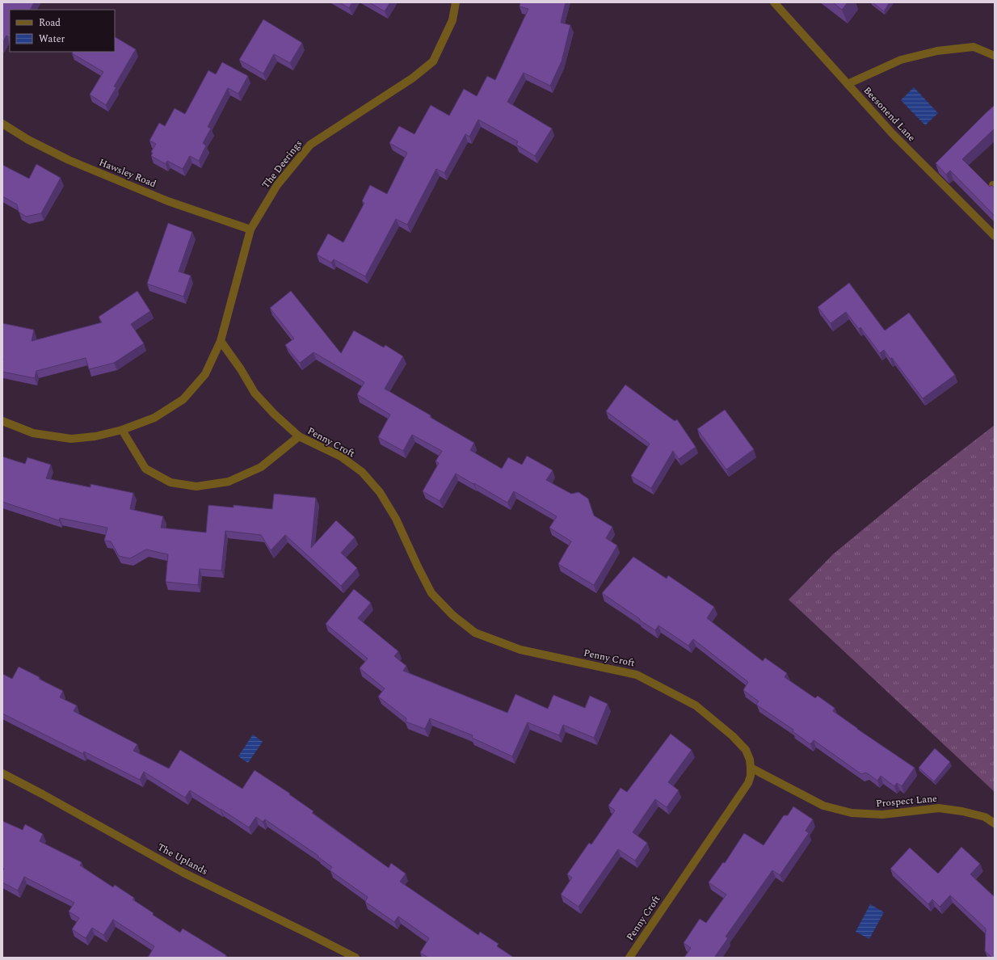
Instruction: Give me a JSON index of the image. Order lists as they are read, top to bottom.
{
  "streets": {
    "street": [
      "Beesonend Lane",
      "The Deerings",
      "Hawsley Road",
      "Penny Croft",
      "Prospect Lane",
      "The Uplands"
    ]
  },
  "crossings": [
    ["The Deerings", "Hawsley Road"],
    ["Penny Croft", "Prospect Lane"]
  ],
  "legend": ["Road", "Water"]
}
